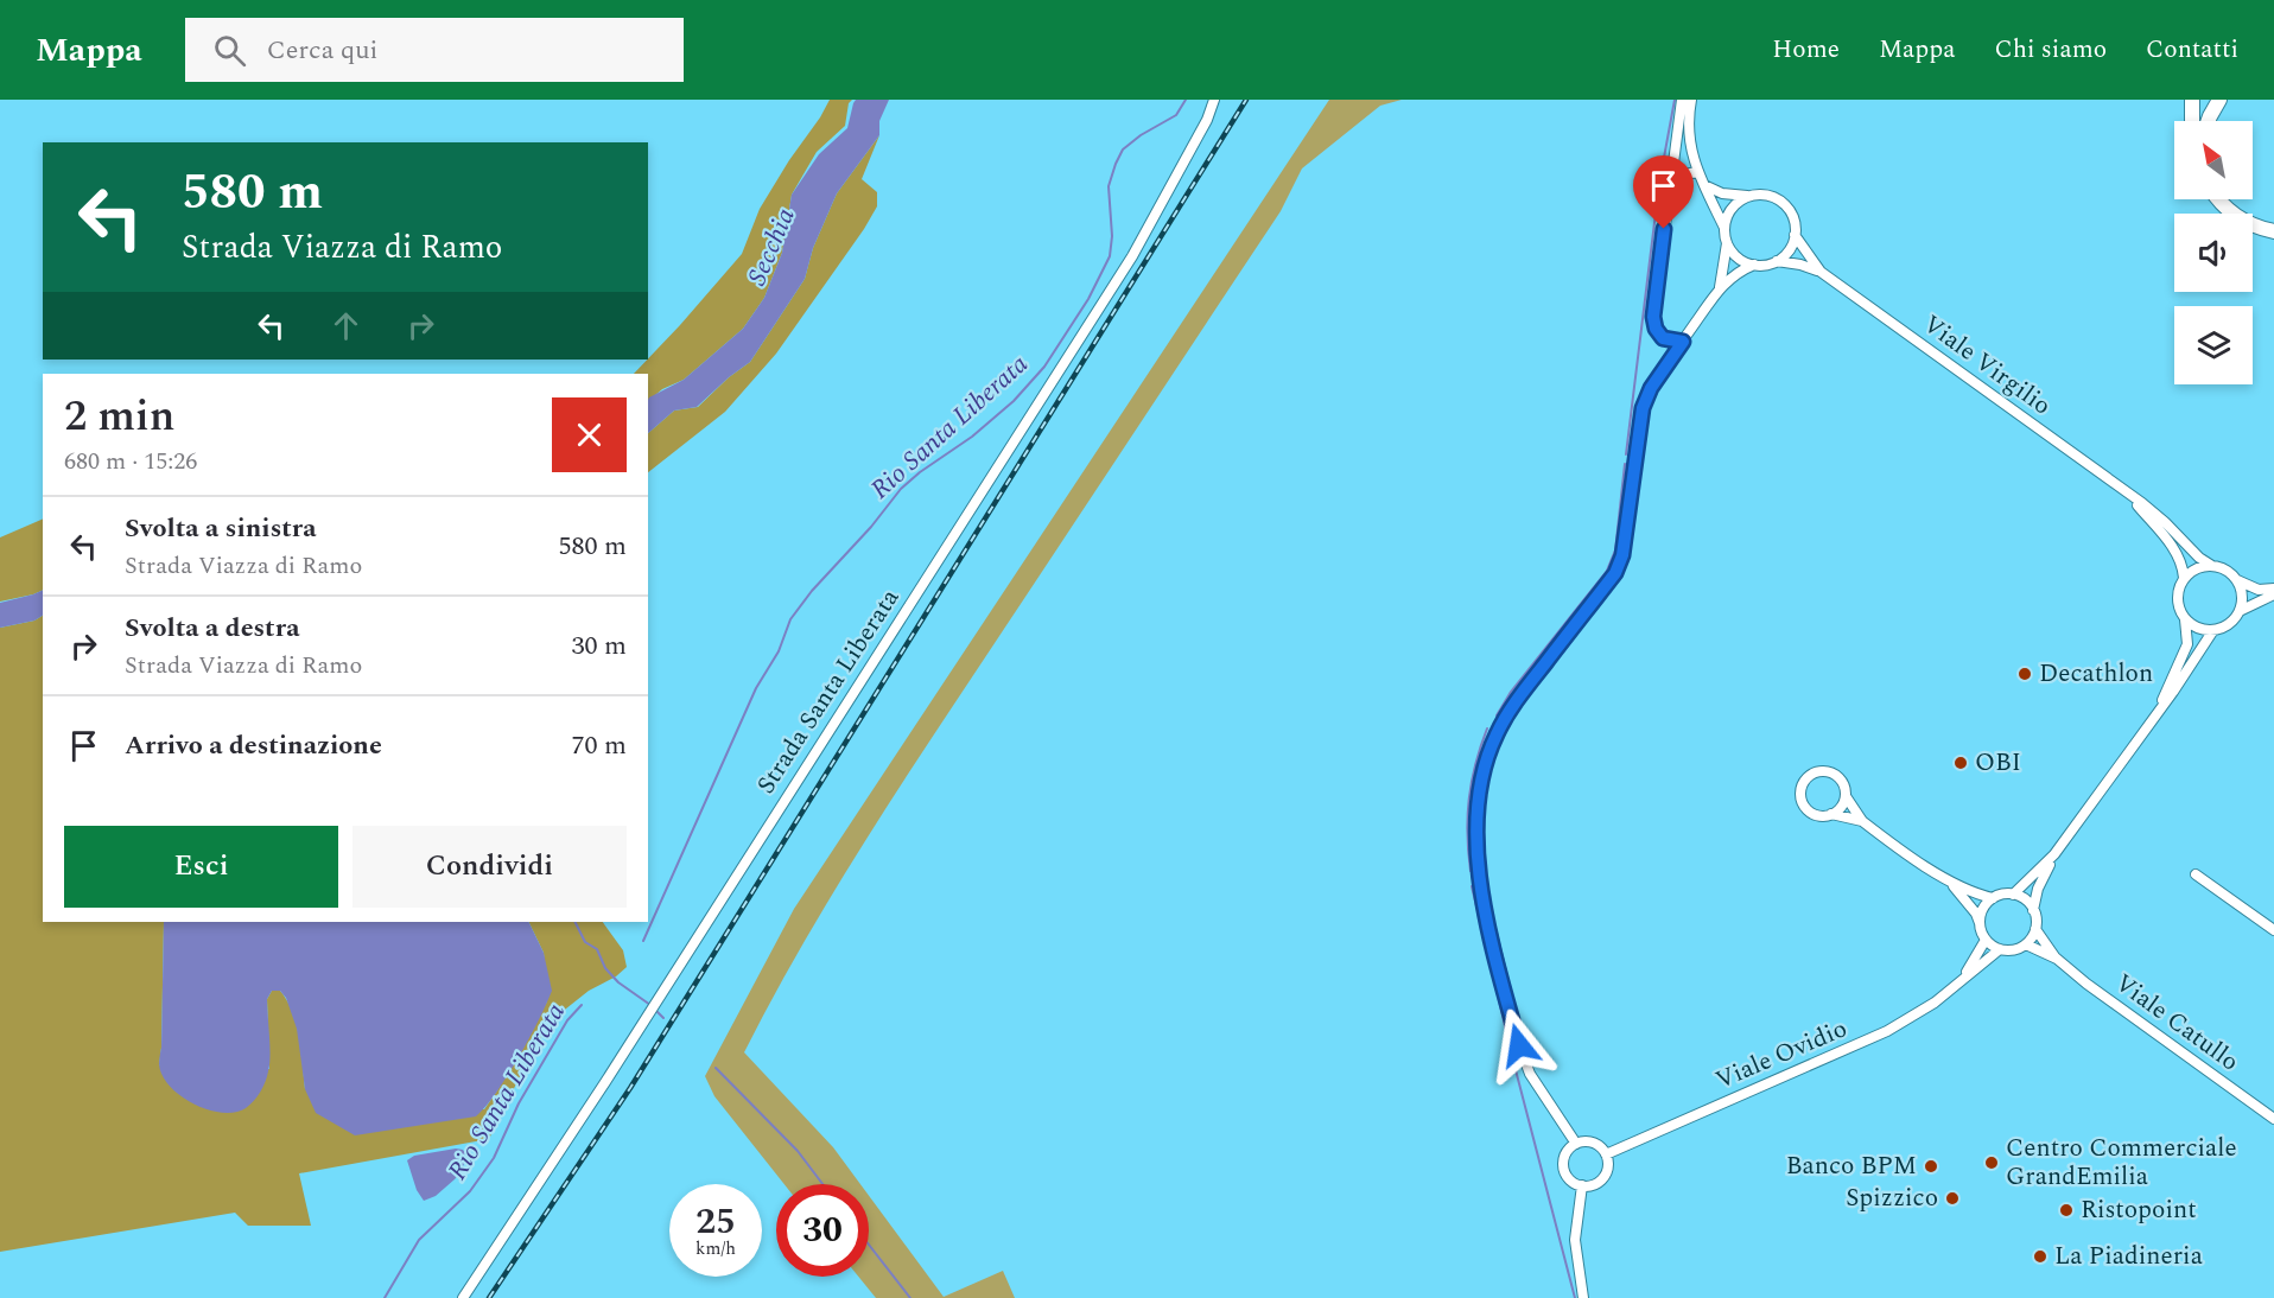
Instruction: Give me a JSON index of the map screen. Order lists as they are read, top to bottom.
{
  "streets": {
    "street": [
      "Viale Virgilio",
      "Strada Santa Liberata",
      "Viale Catullo",
      "Viale Ovidio"
    ]
  },
  "crossings": [
    ["Viale Catullo", "Viale Ovidio"]
  ],
  "water": ["Secchia", "Rio Santa Liberata"],
  "places": [
    "Decathlon",
    "OBI",
    "Centro Commerciale GrandEmilia",
    "Banco BPM",
    "Spizzico",
    "Ristopoint",
    "La Piadineria"
  ],
  "north": "top left",
  "page": {
    "header": "Mappa",
    "search": "Cerca qui",
    "nav": [
      "Home",
      "Mappa",
      "Chi siamo",
      "Contatti"
    ],
    "turn": ["580 m", "Strada Viazza di Ramo"],
    "heading": ["2 min", "680 m · 15:26"],
    "list": [
      {
        "name": "Svolta a sinistra",
        "note": "Strada Viazza di Ramo",
        "value": "580 m"
      },
      {
        "name": "Svolta a destra",
        "note": "Strada Viazza di Ramo",
        "value": "30 m"
      },
      {
        "name": "Arrivo a destinazione",
        "value": "70 m"
      }
    ],
    "buttons": ["Esci", "Condividi"],
    "speed": "25 km/h",
    "limit": "30"
  }
}
